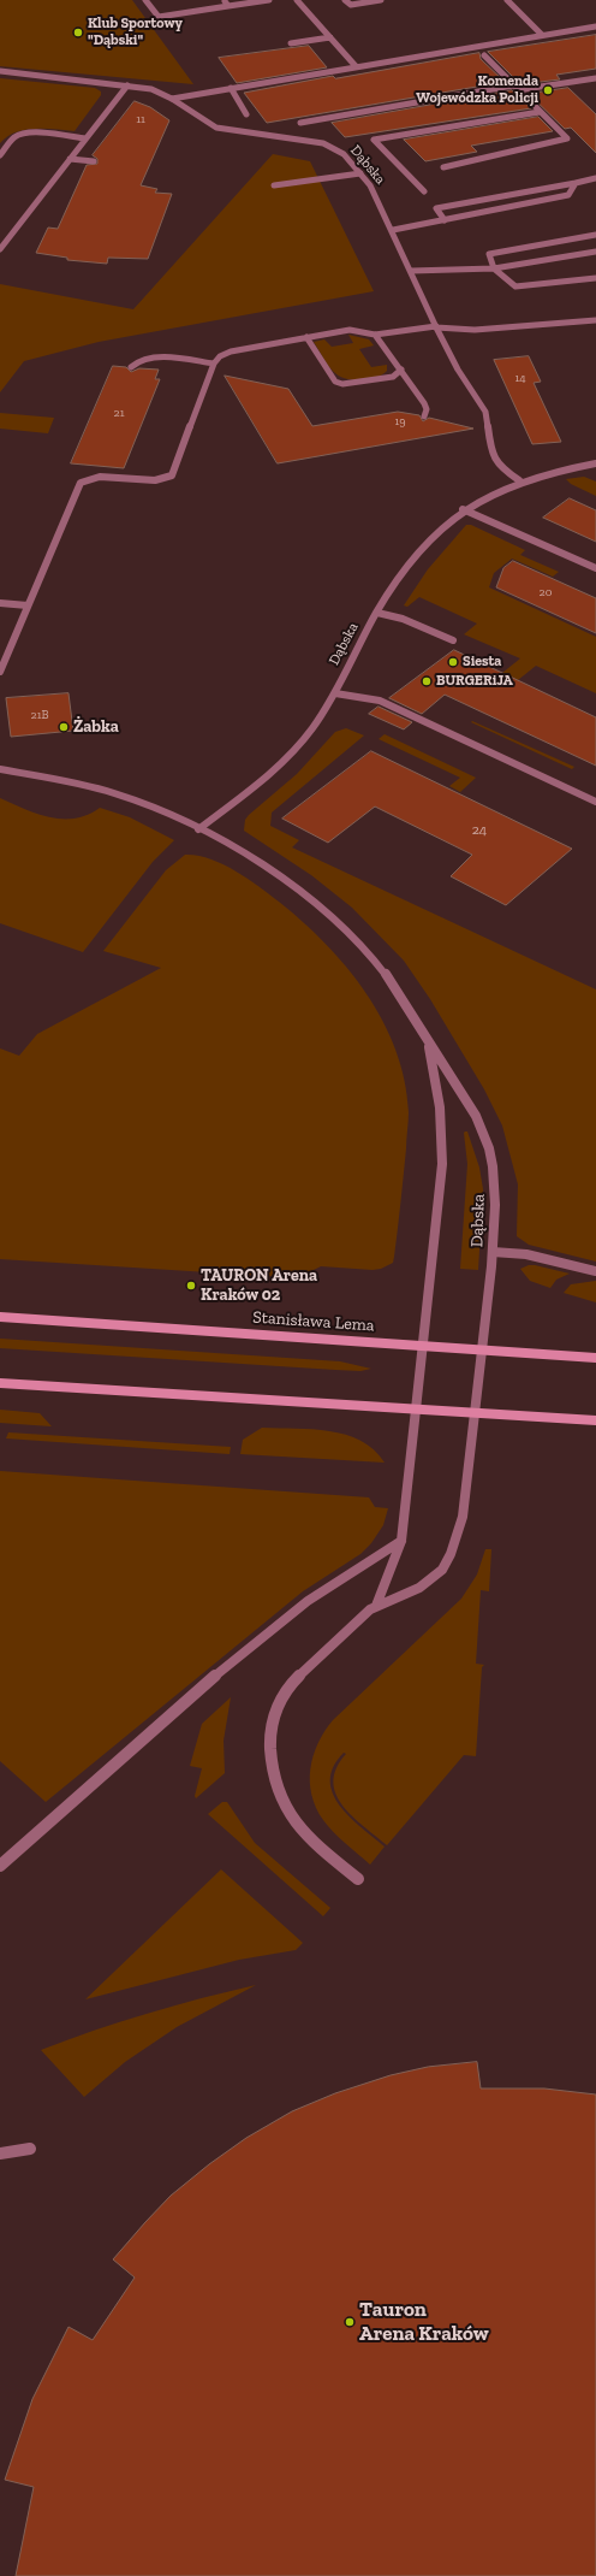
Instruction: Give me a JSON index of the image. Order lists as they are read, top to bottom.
{
  "streets": {
    "main road": ["Stanisława Lema"],
    "street": ["Dąbska"]
  },
  "crossings": [
    ["Dąbska", "Stanisława Lema"]
  ],
  "places": [
    "Klub Sportowy \"Dąbski\"",
    "Komenda Wojewódzka Policji",
    "Siesta",
    "BURGERiJA",
    "Żabka",
    "TAURON Arena Kraków 02",
    "Tauron Arena Kraków"
  ],
  "house_numbers": [
    "11",
    "14",
    "21",
    "19",
    "20",
    "21B",
    "24"
  ]
}
